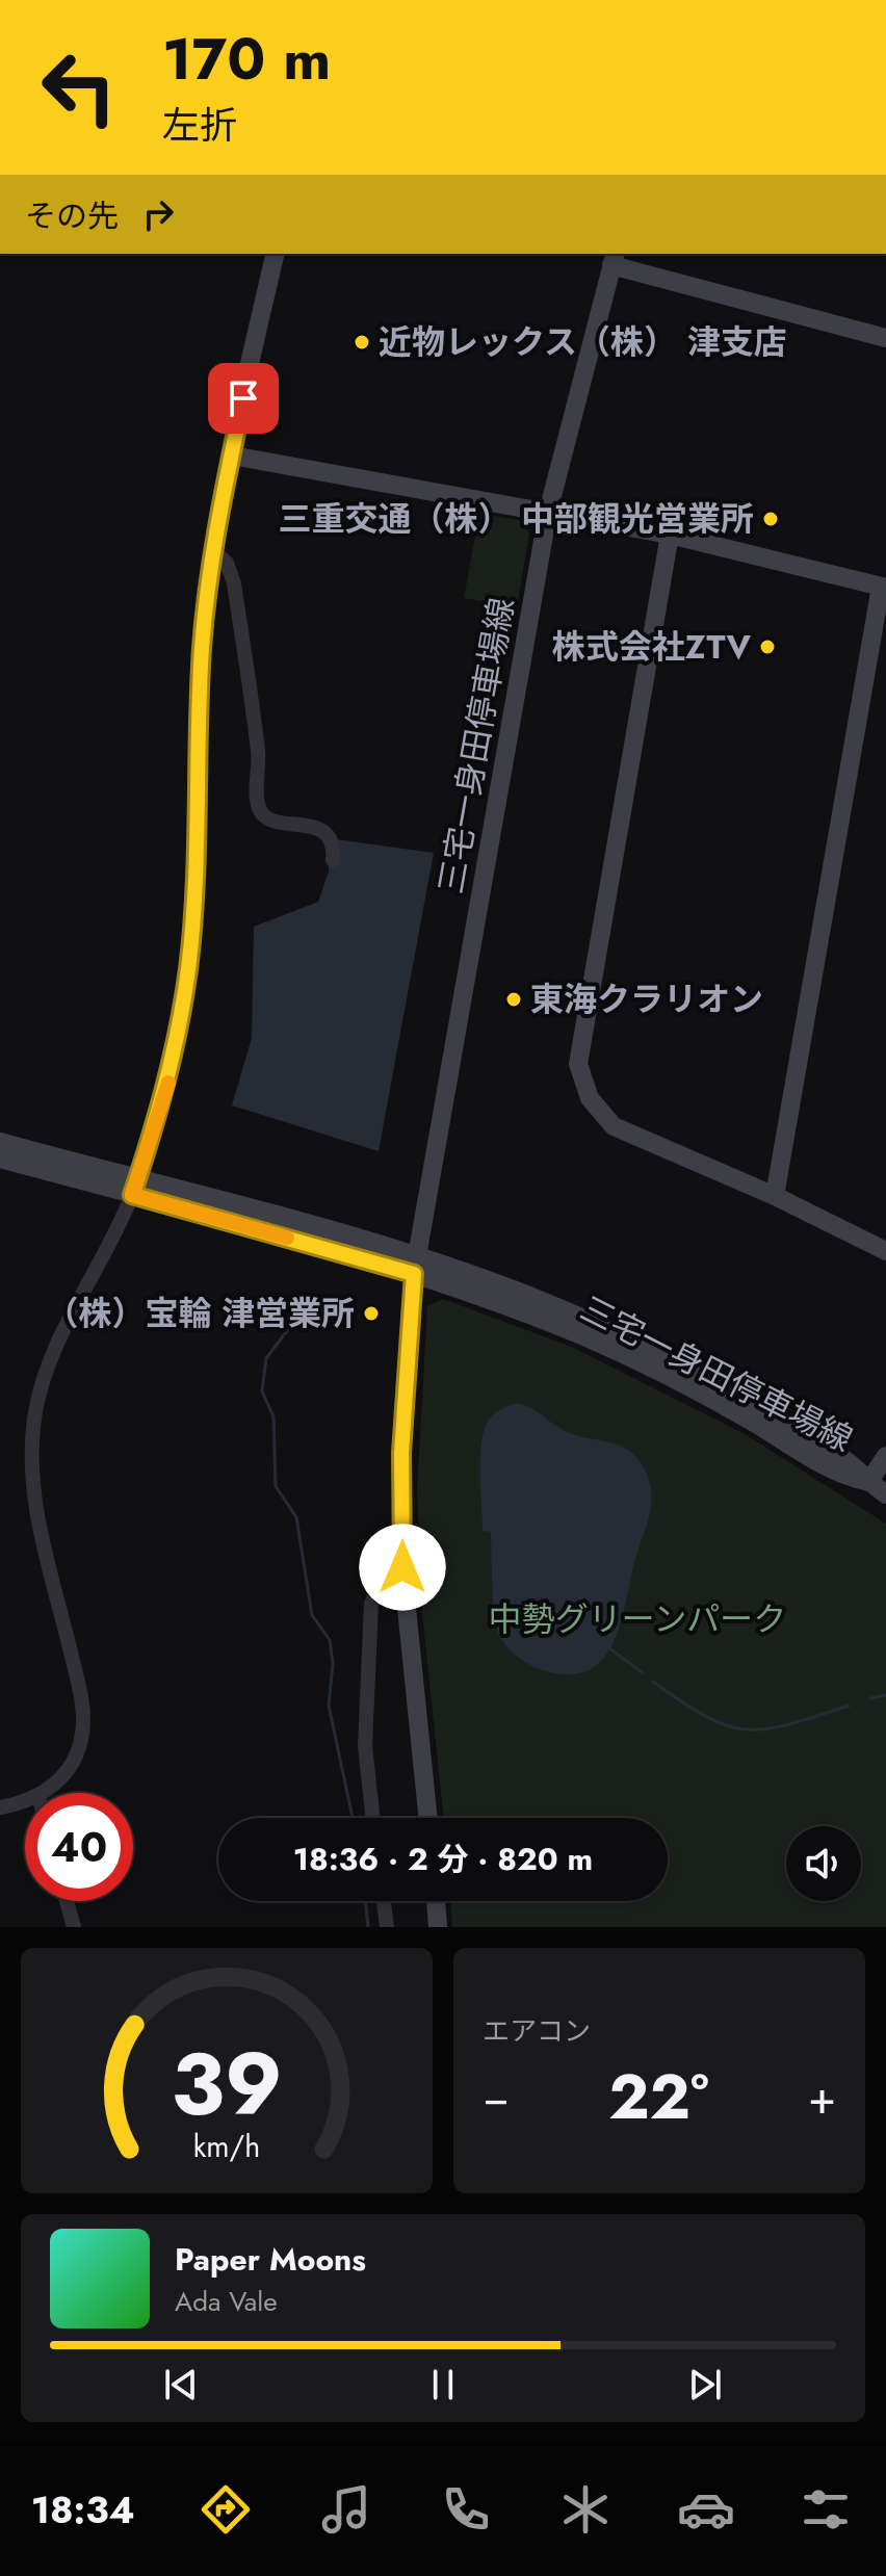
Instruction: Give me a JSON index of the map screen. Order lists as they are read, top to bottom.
{
  "streets": {
    "street": ["三宅一身田停車場線"]
  },
  "parks": ["中勢グリーンパーク"],
  "places": [
    "近物レックス（株） 津支店",
    "三重交通（株） 中部観光営業所",
    "株式会社ZTV",
    "東海クラリオン",
    "（株）宝輪 津営業所"
  ],
  "page": {
    "turn": ["170 m", "左折"],
    "then": "その先",
    "limit": "40",
    "trip": "18:36 · 2 分 · 820 m",
    "tile": "エアコン",
    "heat": ["−", "22°", "+"],
    "song": ["Paper Moons", "Ada Vale"],
    "tabs": "18:34",
    "gauge": ["39", "km/h"]
  }
}
